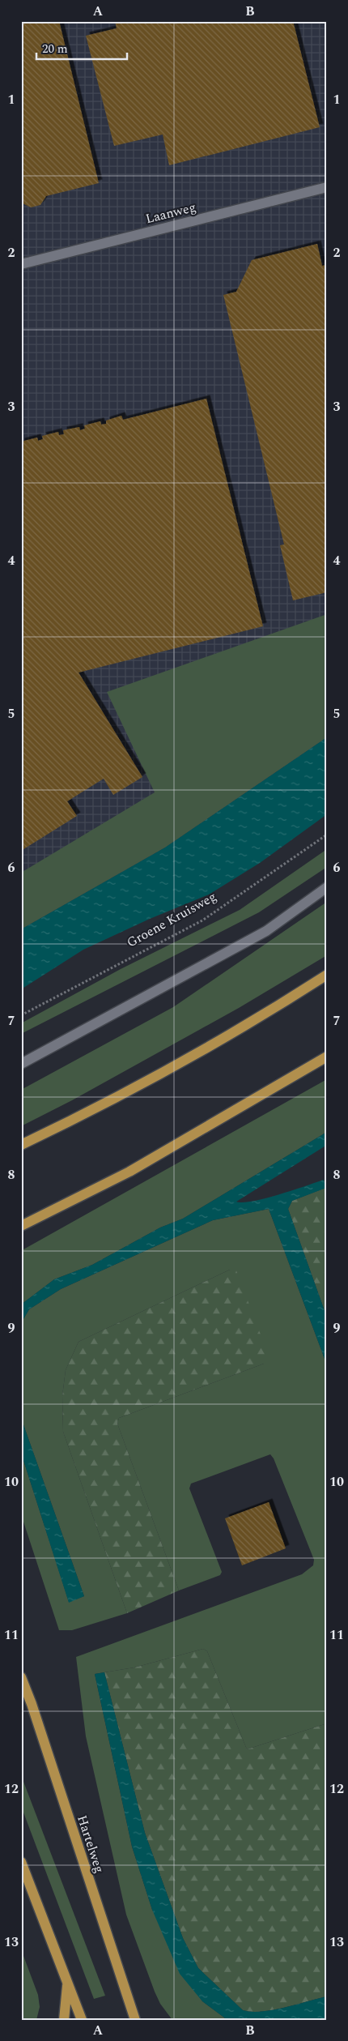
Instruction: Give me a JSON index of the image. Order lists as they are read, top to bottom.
{
  "streets": {
    "main road": ["Hartelweg"],
    "street": ["Laanweg"],
    "path": ["Groene Kruisweg"]
  },
  "scale_bar": "20 m",
  "grid": {
    "columns": ["A", "B"],
    "rows": [
      "1",
      "2",
      "3",
      "4",
      "5",
      "6",
      "7",
      "8",
      "9",
      "10",
      "11",
      "12",
      "13"
    ]
  }
}
